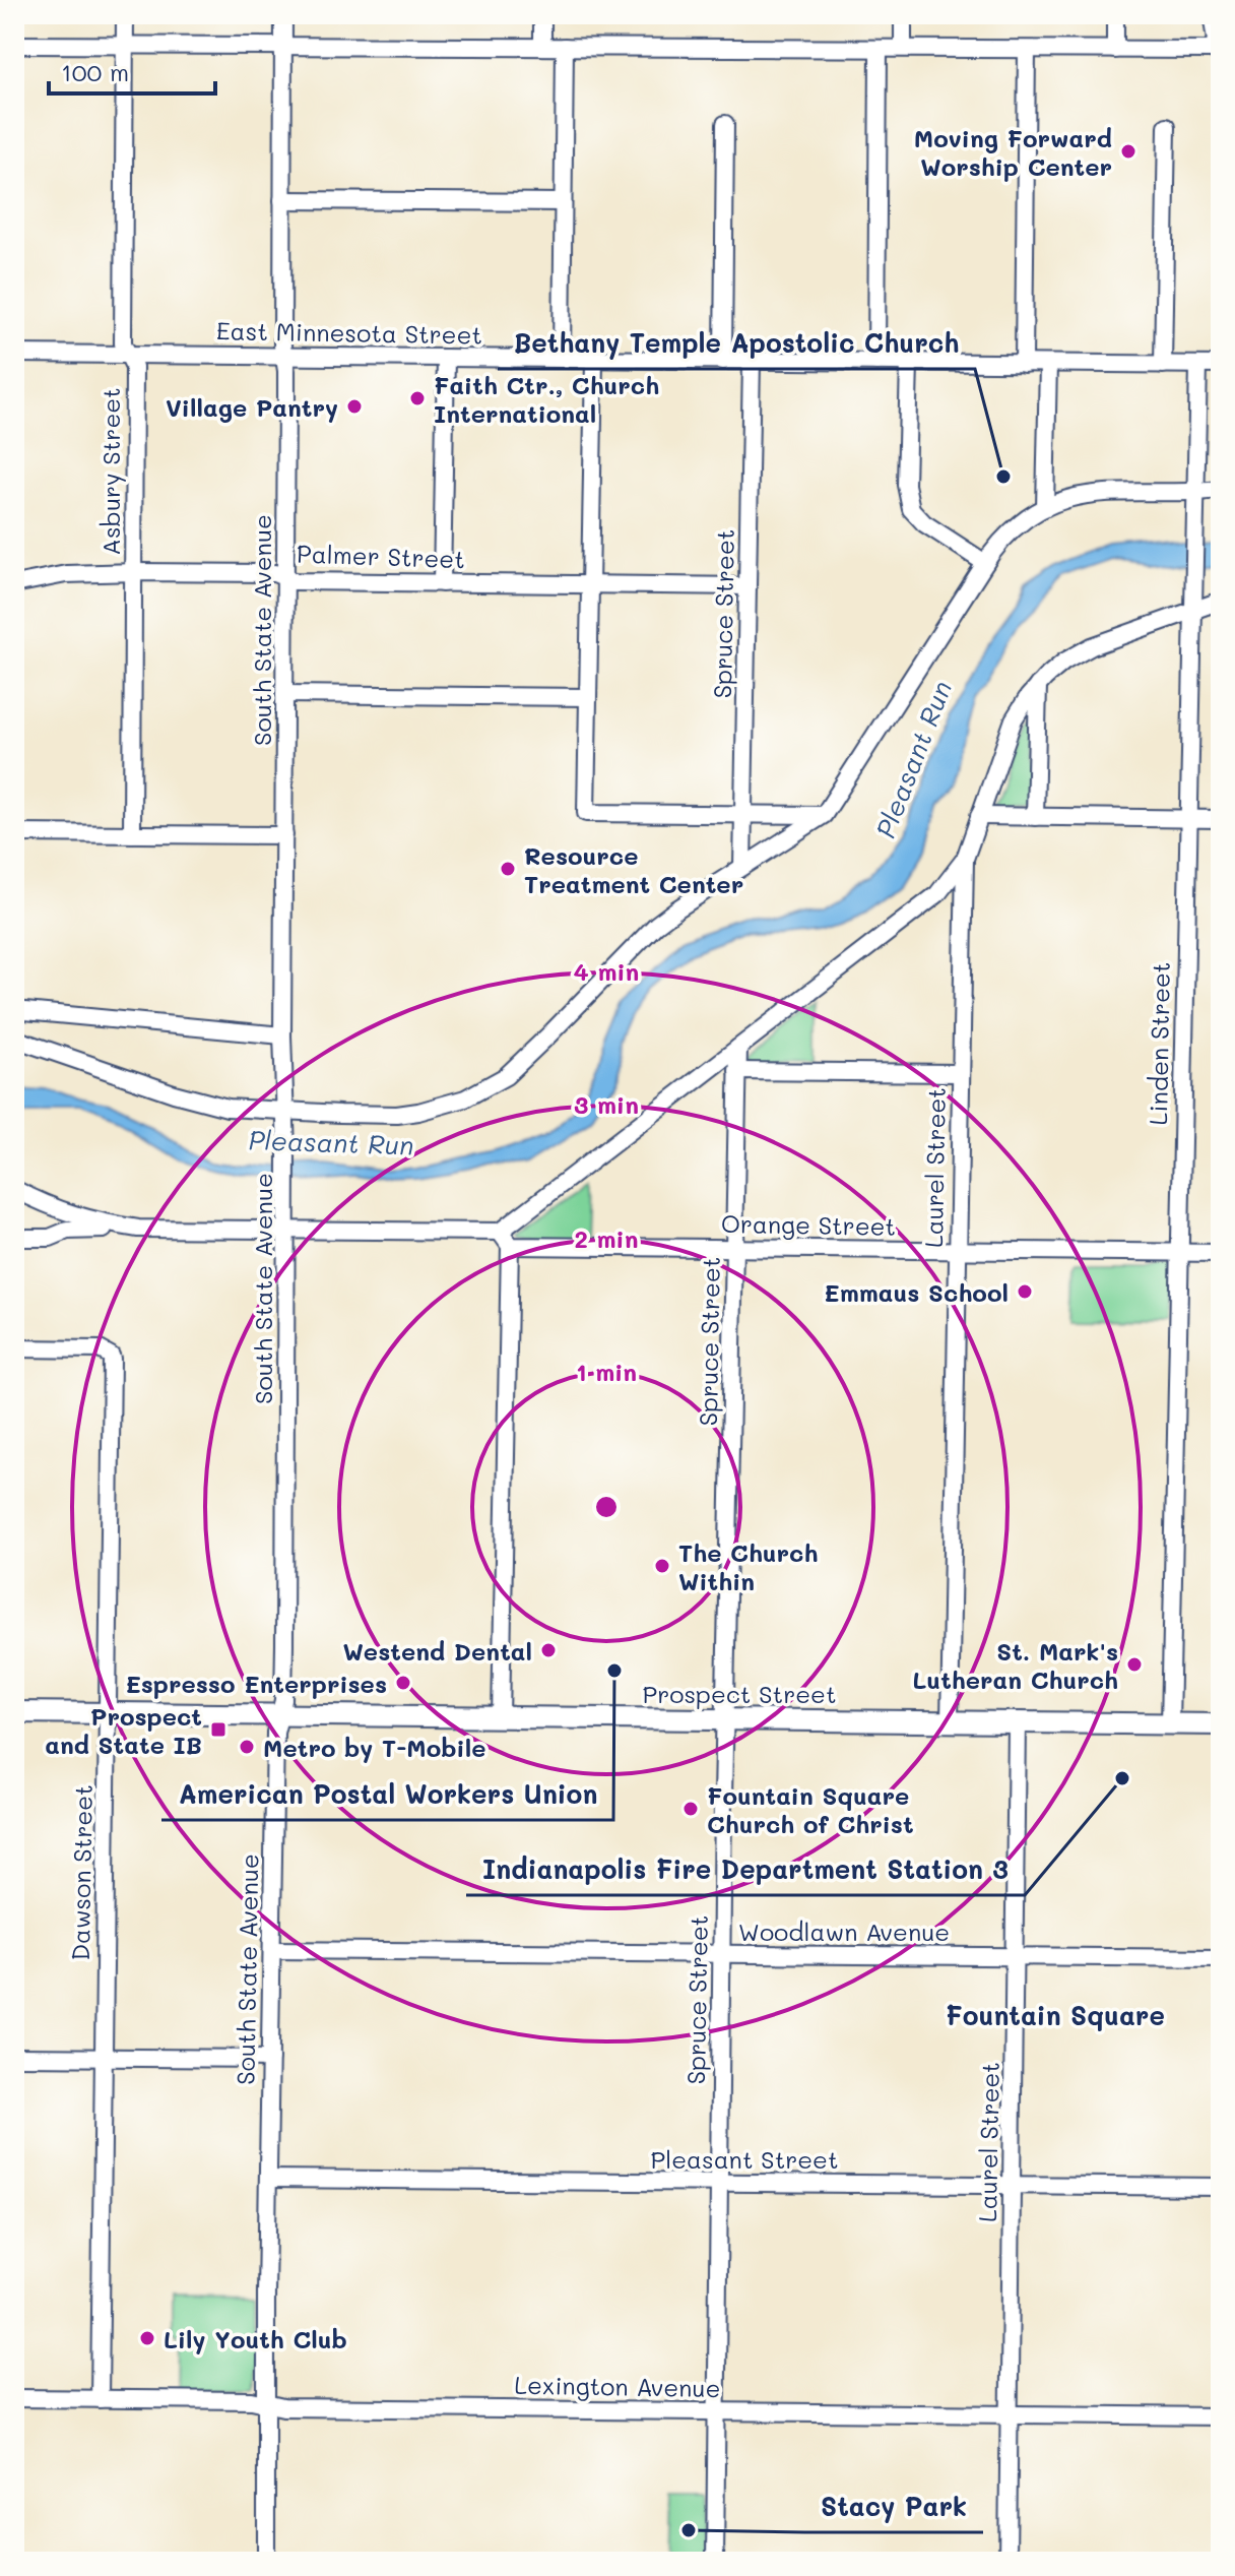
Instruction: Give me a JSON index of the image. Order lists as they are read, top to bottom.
{
  "streets": {
    "main road": ["Prospect Street"],
    "street": [
      "East Minnesota Street",
      "Asbury Street",
      "Palmer Street",
      "Spruce Street",
      "South State Avenue",
      "Linden Street",
      "Laurel Street",
      "Orange Street",
      "Dawson Street",
      "Woodlawn Avenue",
      "Pleasant Street",
      "Lexington Avenue"
    ]
  },
  "crossings": [
    ["East Minnesota Street", "Asbury Street"],
    ["East Minnesota Street", "Spruce Street"],
    ["East Minnesota Street", "South State Avenue"],
    ["East Minnesota Street", "Linden Street"],
    ["Asbury Street", "Palmer Street"],
    ["Palmer Street", "Spruce Street"],
    ["Palmer Street", "South State Avenue"],
    ["Spruce Street", "Orange Street"],
    ["Spruce Street", "Prospect Street"],
    ["Spruce Street", "Woodlawn Avenue"],
    ["Spruce Street", "Pleasant Street"],
    ["Spruce Street", "Lexington Avenue"],
    ["South State Avenue", "Orange Street"],
    ["South State Avenue", "Prospect Street"],
    ["South State Avenue", "Woodlawn Avenue"],
    ["South State Avenue", "Pleasant Street"],
    ["South State Avenue", "Lexington Avenue"],
    ["Linden Street", "Orange Street"],
    ["Linden Street", "Prospect Street"],
    ["Laurel Street", "Orange Street"],
    ["Laurel Street", "Prospect Street"],
    ["Laurel Street", "Woodlawn Avenue"],
    ["Laurel Street", "Pleasant Street"],
    ["Laurel Street", "Lexington Avenue"],
    ["Prospect Street", "Dawson Street"],
    ["Dawson Street", "Lexington Avenue"]
  ],
  "districts": ["Fountain Square"],
  "water": ["Pleasant Run"],
  "places": {
    "other": [
      "Moving Forward Worship Center",
      "Faith Ctr., Church International",
      "Village Pantry",
      "Bethany Temple Apostolic Church",
      "Resource Treatment Center",
      "Emmaus School",
      "The Church Within",
      "Westend Dental",
      "St. Mark's Lutheran Church",
      "American Postal Workers Union",
      "Espresso Enterprises",
      "Metro by T-Mobile",
      "Indianapolis Fire Department Station 3",
      "Fountain Square Church of Christ",
      "Lily Youth Club",
      "Stacy Park"
    ],
    "transit": ["Prospect and State IB"]
  },
  "scale_bar": "100 m",
  "rings": [
    "4 min",
    "3 min",
    "2 min",
    "1 min"
  ]
}
